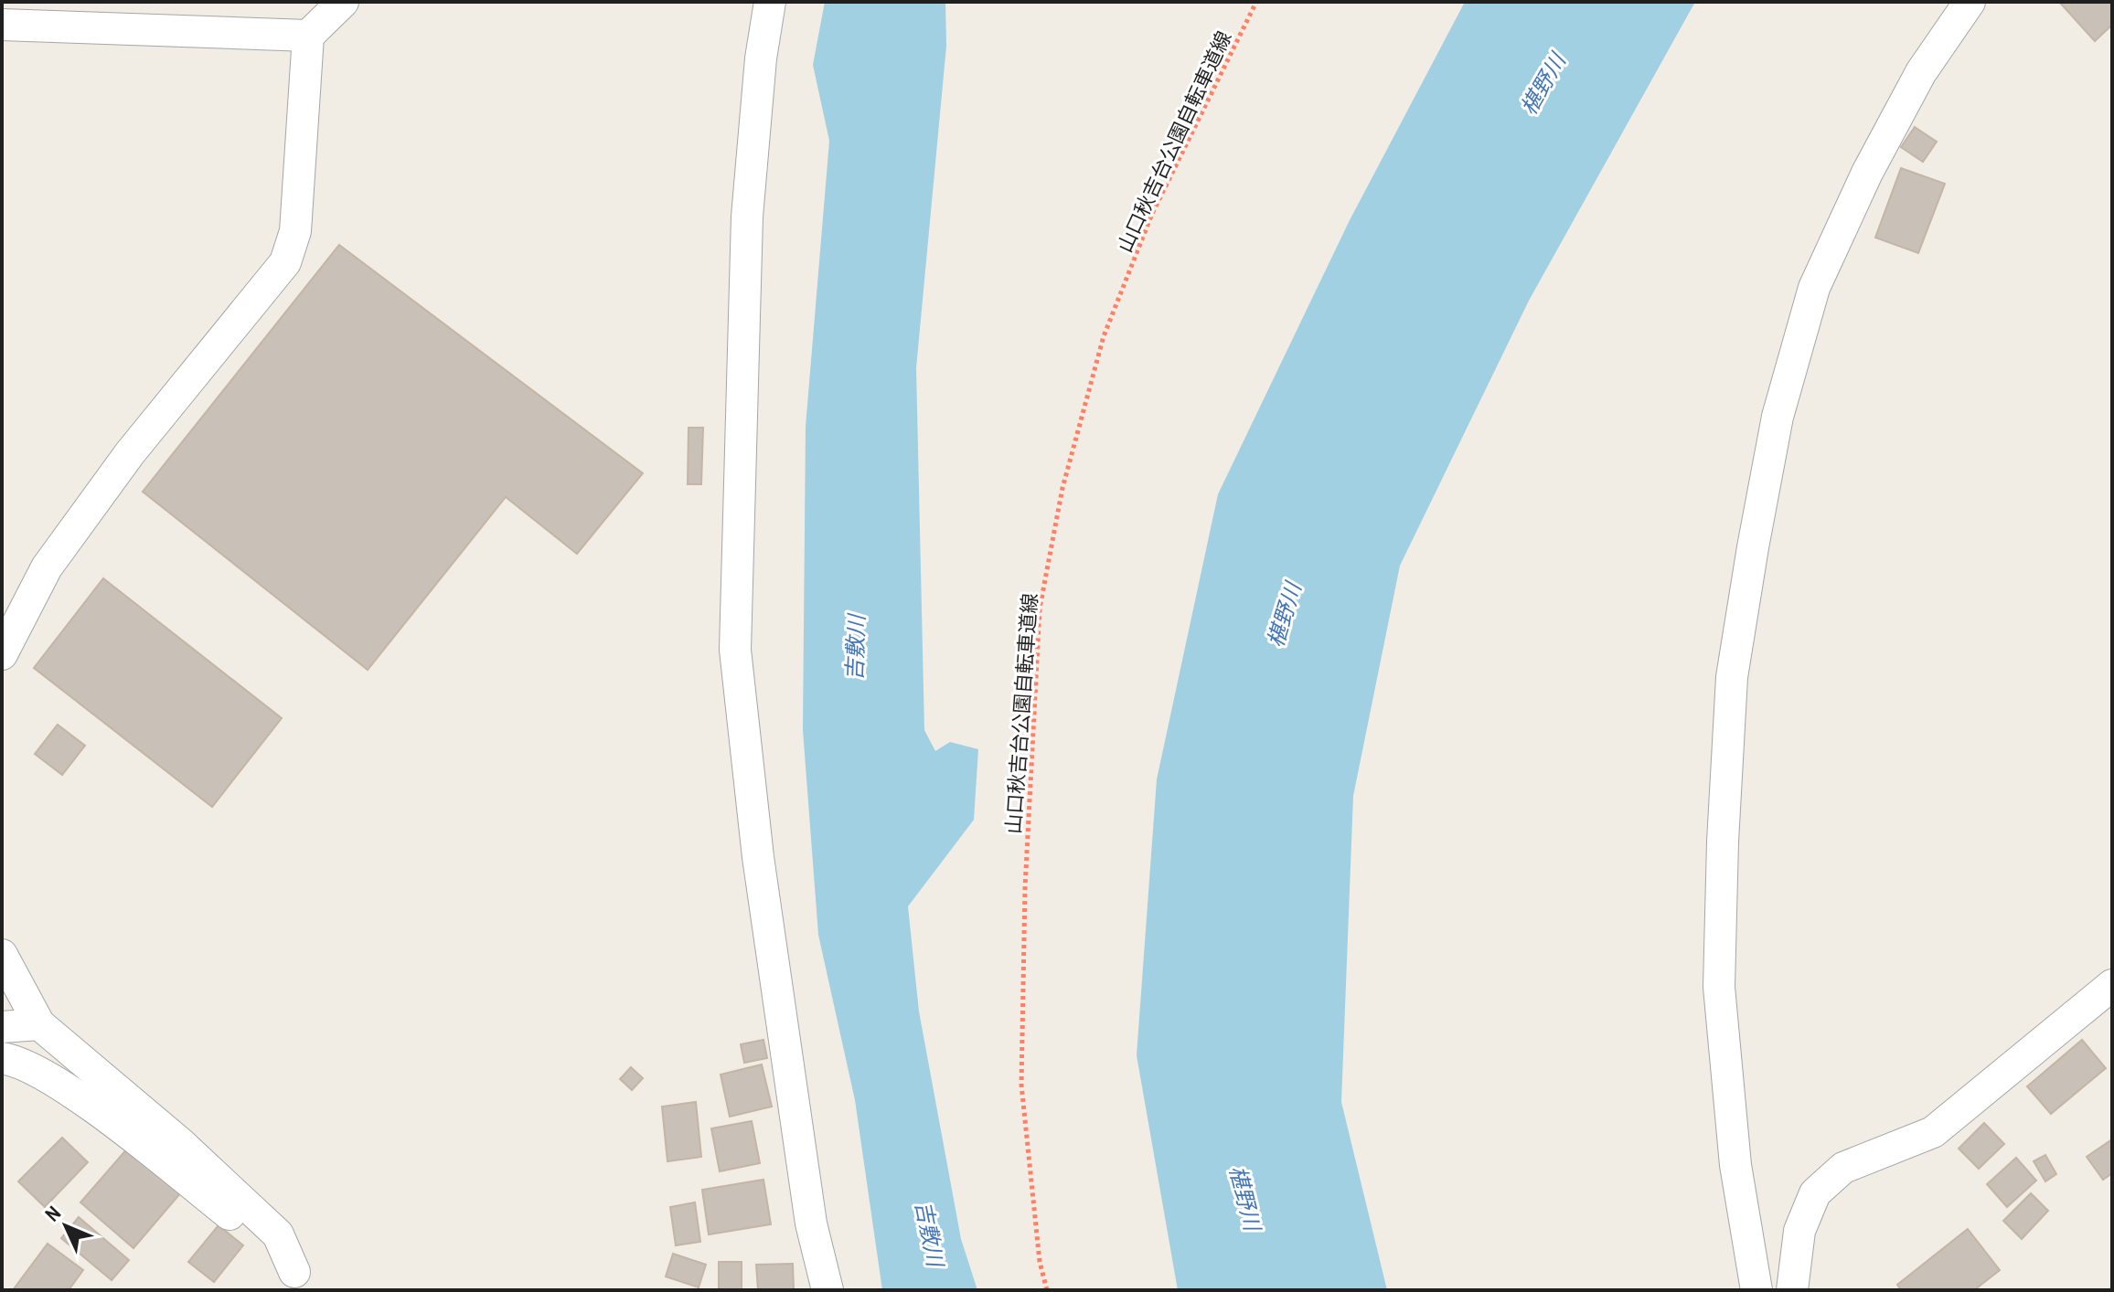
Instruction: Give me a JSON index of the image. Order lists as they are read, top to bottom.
{
  "streets": {
    "path": ["山口秋吉台公園自転車道線"]
  },
  "water": ["椹野川", "吉敷川"],
  "north": "top left"
}
